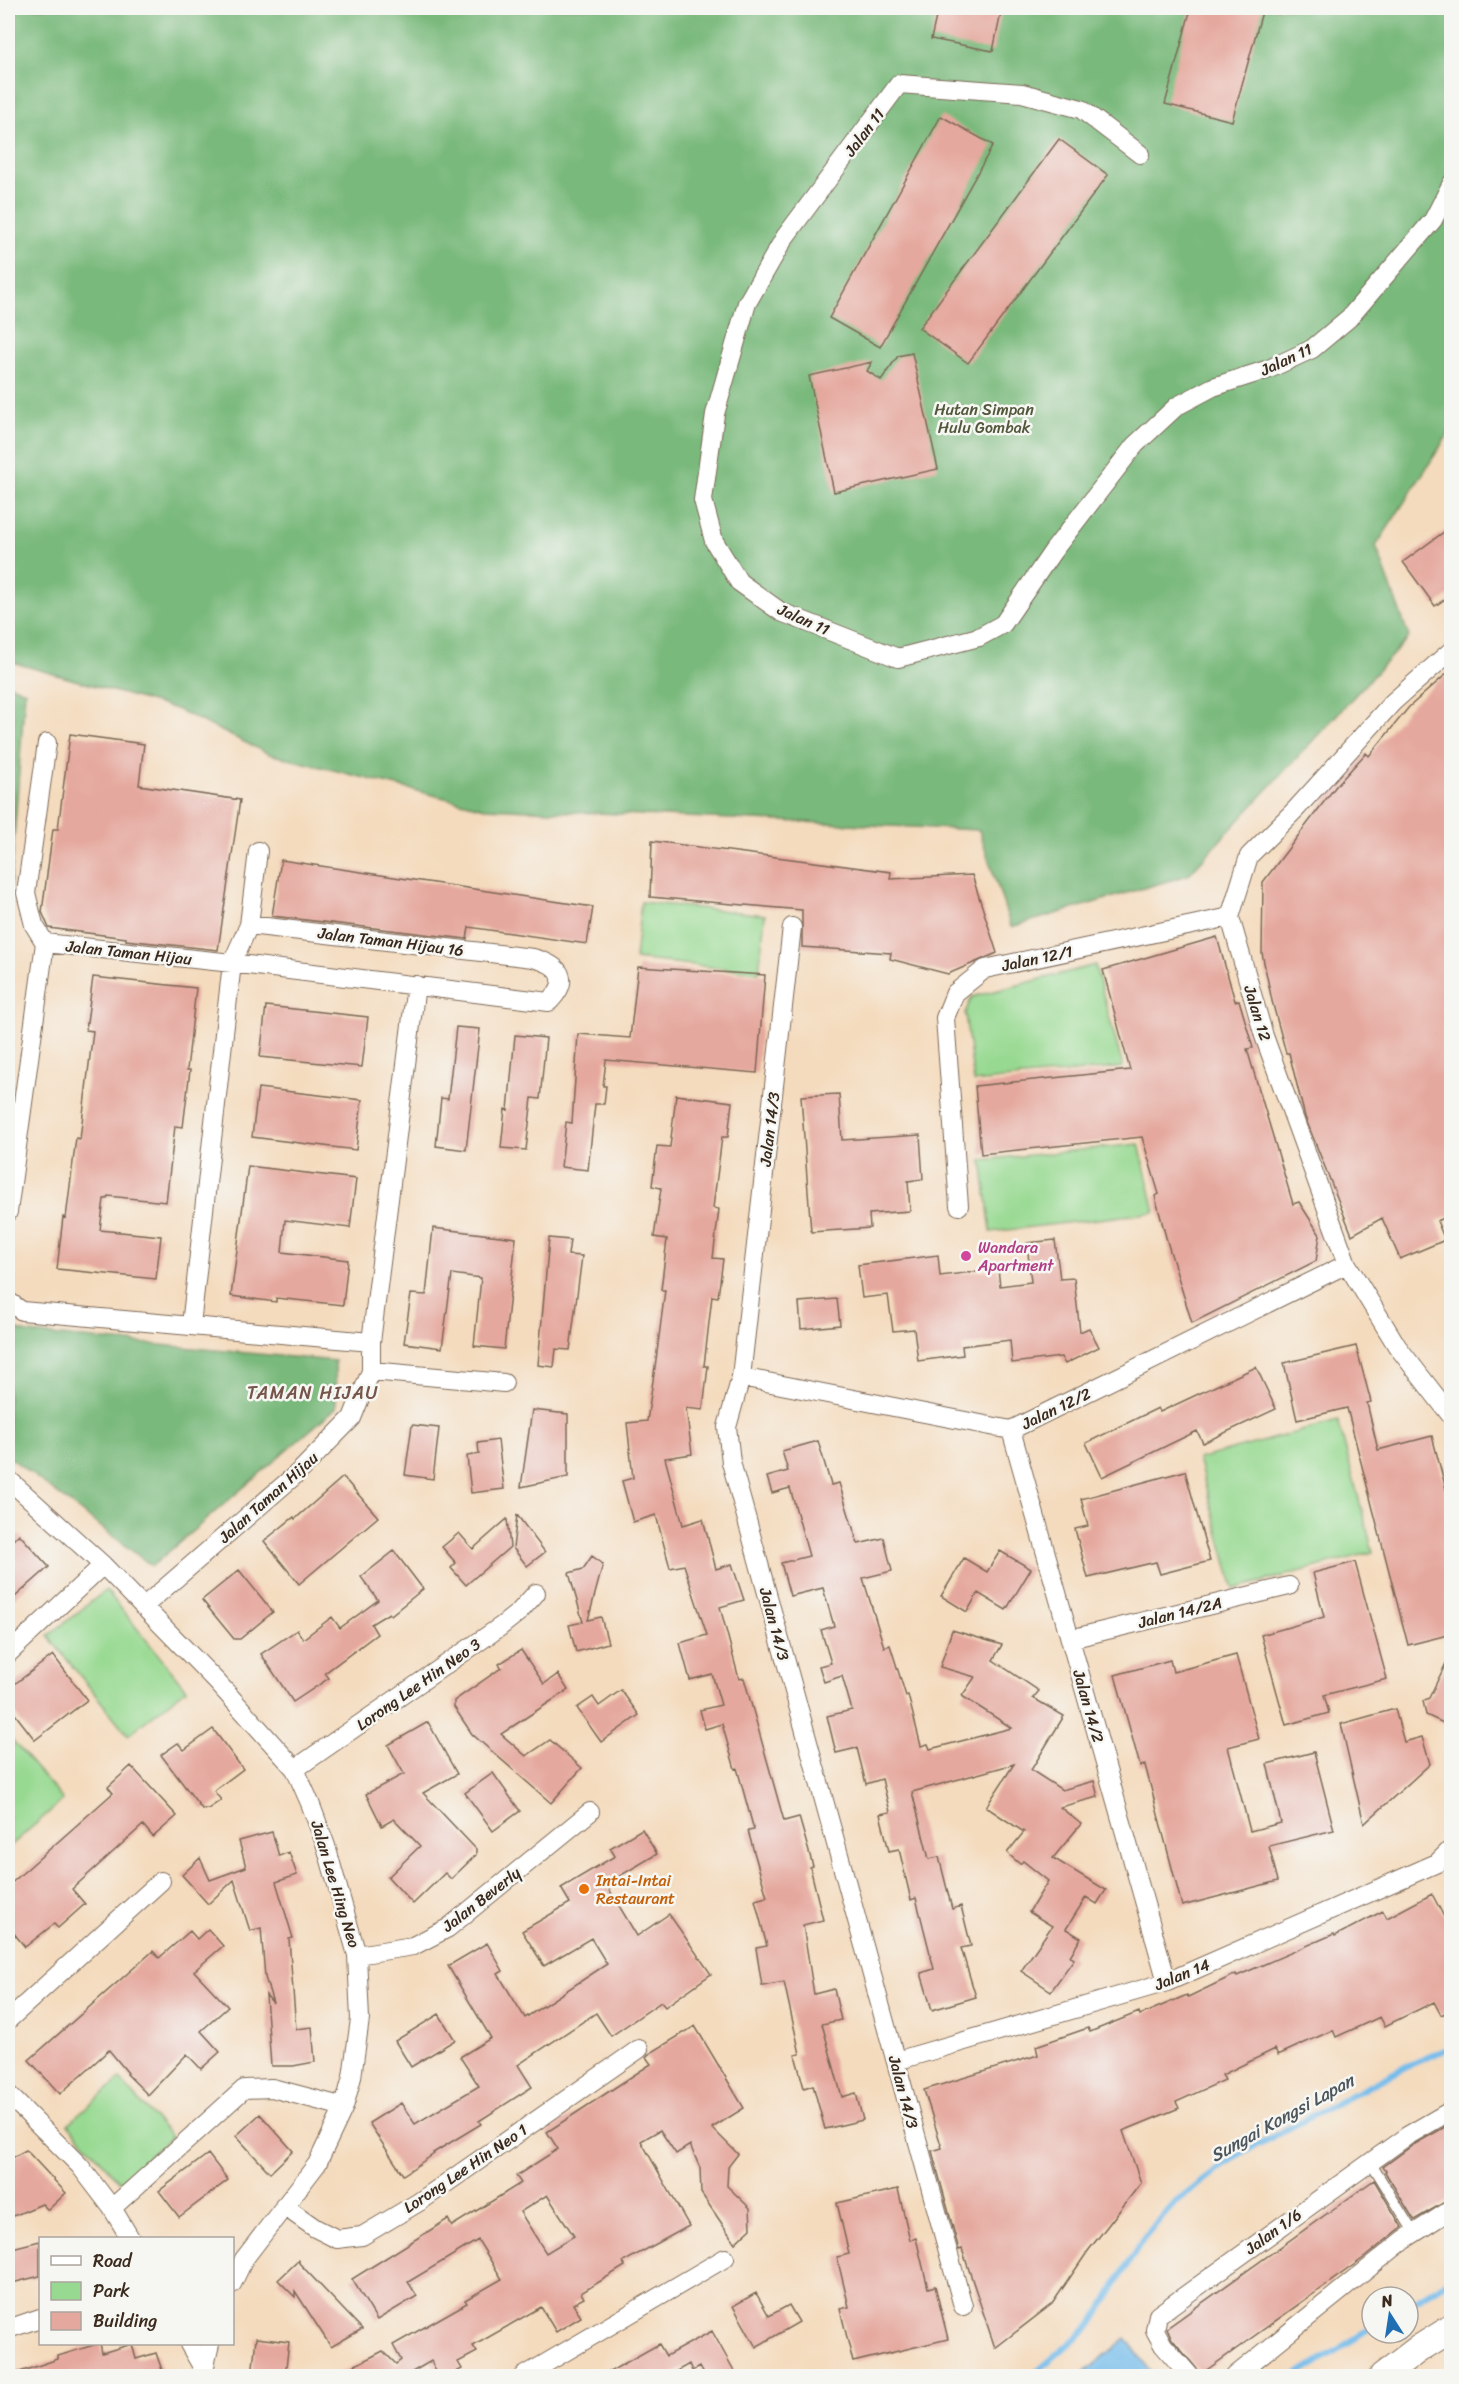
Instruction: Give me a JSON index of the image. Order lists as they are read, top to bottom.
{
  "streets": {
    "street": [
      "Jalan 11",
      "Jalan Taman Hijau 16",
      "Jalan Taman Hijau",
      "Jalan 12/1",
      "Jalan 12",
      "Jalan 14/3",
      "Jalan 12/2",
      "Jalan 14/2A",
      "Lorong Lee Hin Neo 3",
      "Jalan 14/2",
      "Jalan Lee Hing Neo",
      "Jalan Beverly",
      "Jalan 14",
      "Lorong Lee Hin Neo 1",
      "Jalan 1/6"
    ]
  },
  "crossings": [
    ["Jalan Taman Hijau 16", "Jalan Taman Hijau"],
    ["Jalan Taman Hijau", "Jalan Lee Hing Neo"],
    ["Jalan 12/1", "Jalan 12"],
    ["Jalan 12", "Jalan 12/2"],
    ["Jalan 14/3", "Jalan 12/2"],
    ["Jalan 14/3", "Jalan 14"],
    ["Jalan 12/2", "Jalan 14/2"],
    ["Jalan 14/2A", "Jalan 14/2"],
    ["Lorong Lee Hin Neo 3", "Jalan Lee Hing Neo"],
    ["Jalan 14/2", "Jalan 14"],
    ["Jalan Lee Hing Neo", "Jalan Beverly"],
    ["Jalan Lee Hing Neo", "Lorong Lee Hin Neo 1"]
  ],
  "districts": ["TAMAN HIJAU"],
  "water": ["Sungai Kongsi Lapan"],
  "parks": ["Hutan Simpan Hulu Gombak"],
  "places": ["Wandara Apartment", "Intai-Intai Restaurant"],
  "legend": ["Road", "Park", "Building"],
  "north": "top"
}
